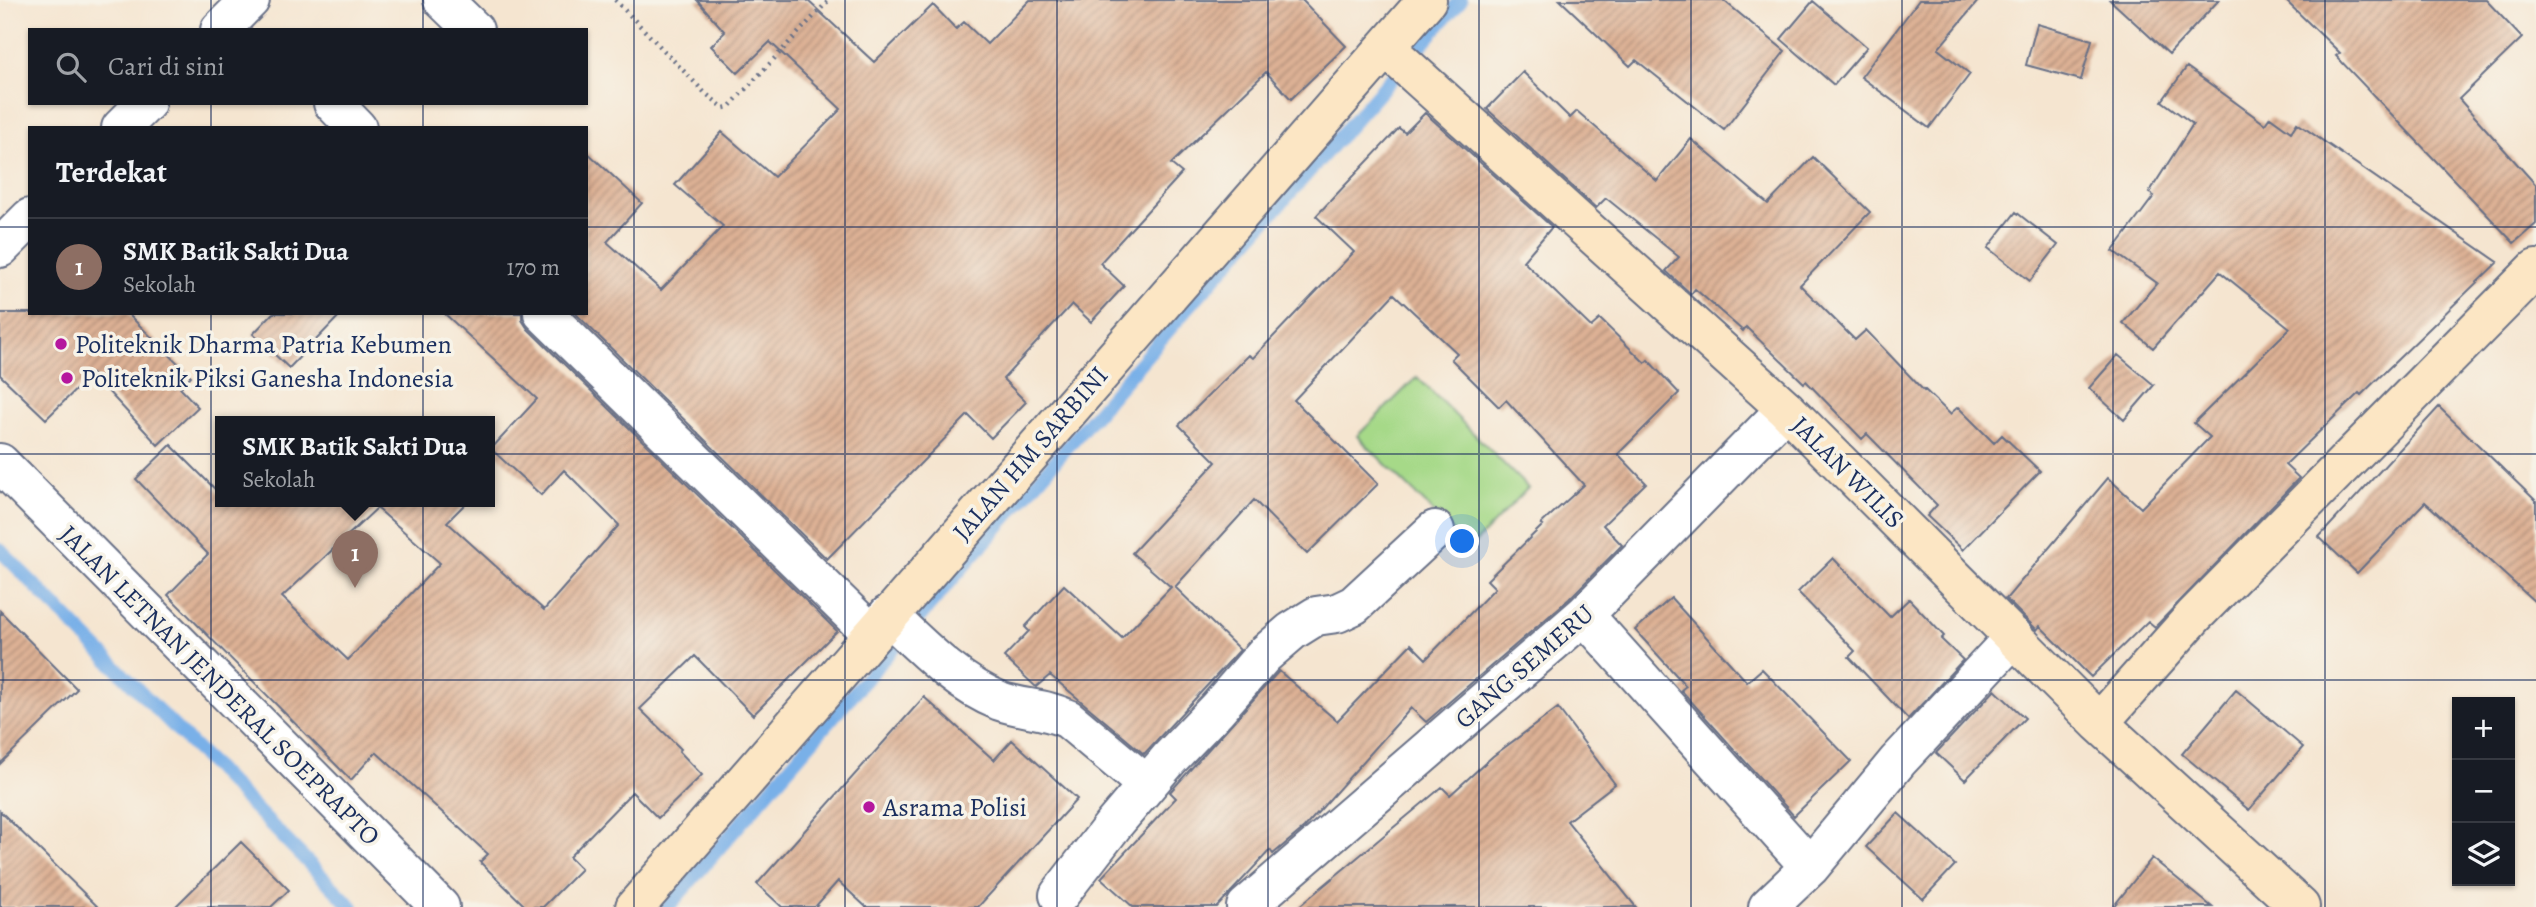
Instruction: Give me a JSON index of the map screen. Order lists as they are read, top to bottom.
{
  "streets": {
    "street": [
      "JALAN HM SARBINI",
      "JALAN WILIS",
      "GANG SEMERU",
      "JALAN LETNAN JENDERAL SOEPRAPTO"
    ]
  },
  "crossings": [
    ["JALAN HM SARBINI", "JALAN WILIS"],
    ["JALAN WILIS", "GANG SEMERU"]
  ],
  "places": ["Politeknik Dharma Patria Kebumen", "Politeknik Piksi Ganesha Indonesia", "Asrama Polisi"],
  "page": {
    "search": "Cari di sini",
    "heading": "Terdekat",
    "list": [
      {
        "mark": "1",
        "name": "SMK Batik Sakti Dua",
        "note": "Sekolah",
        "value": "170 m"
      }
    ],
    "popup": ["SMK Batik Sakti Dua", "Sekolah"],
    "pins": "1",
    "map_buttons": ["+", "−"]
  }
}
